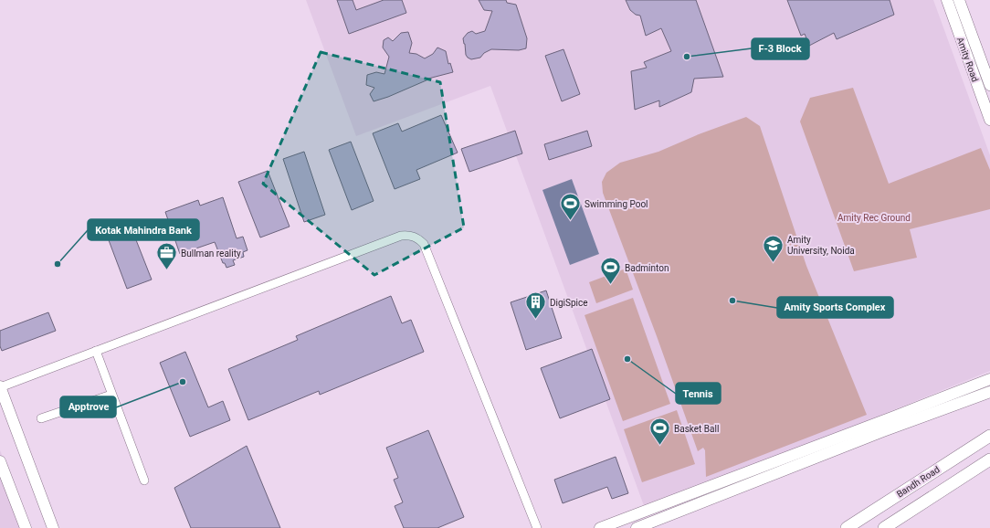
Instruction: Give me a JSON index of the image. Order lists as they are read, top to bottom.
{
  "streets": {
    "main road": ["Bandh Road"],
    "street": ["Amity Road"]
  },
  "parks": ["Amity Rec Ground"],
  "places": {
    "other": [
      "F-3 Block",
      "Kotak Mahindra Bank",
      "Amity Sports Complex",
      "Tennis",
      "Apptrove"
    ],
    "sports": ["Swimming Pool", "Badminton", "Basket Ball"],
    "school or university": ["Amity University, Noida"],
    "office": ["Bullman reality"],
    "building": ["DigiSpice"]
  }
}
